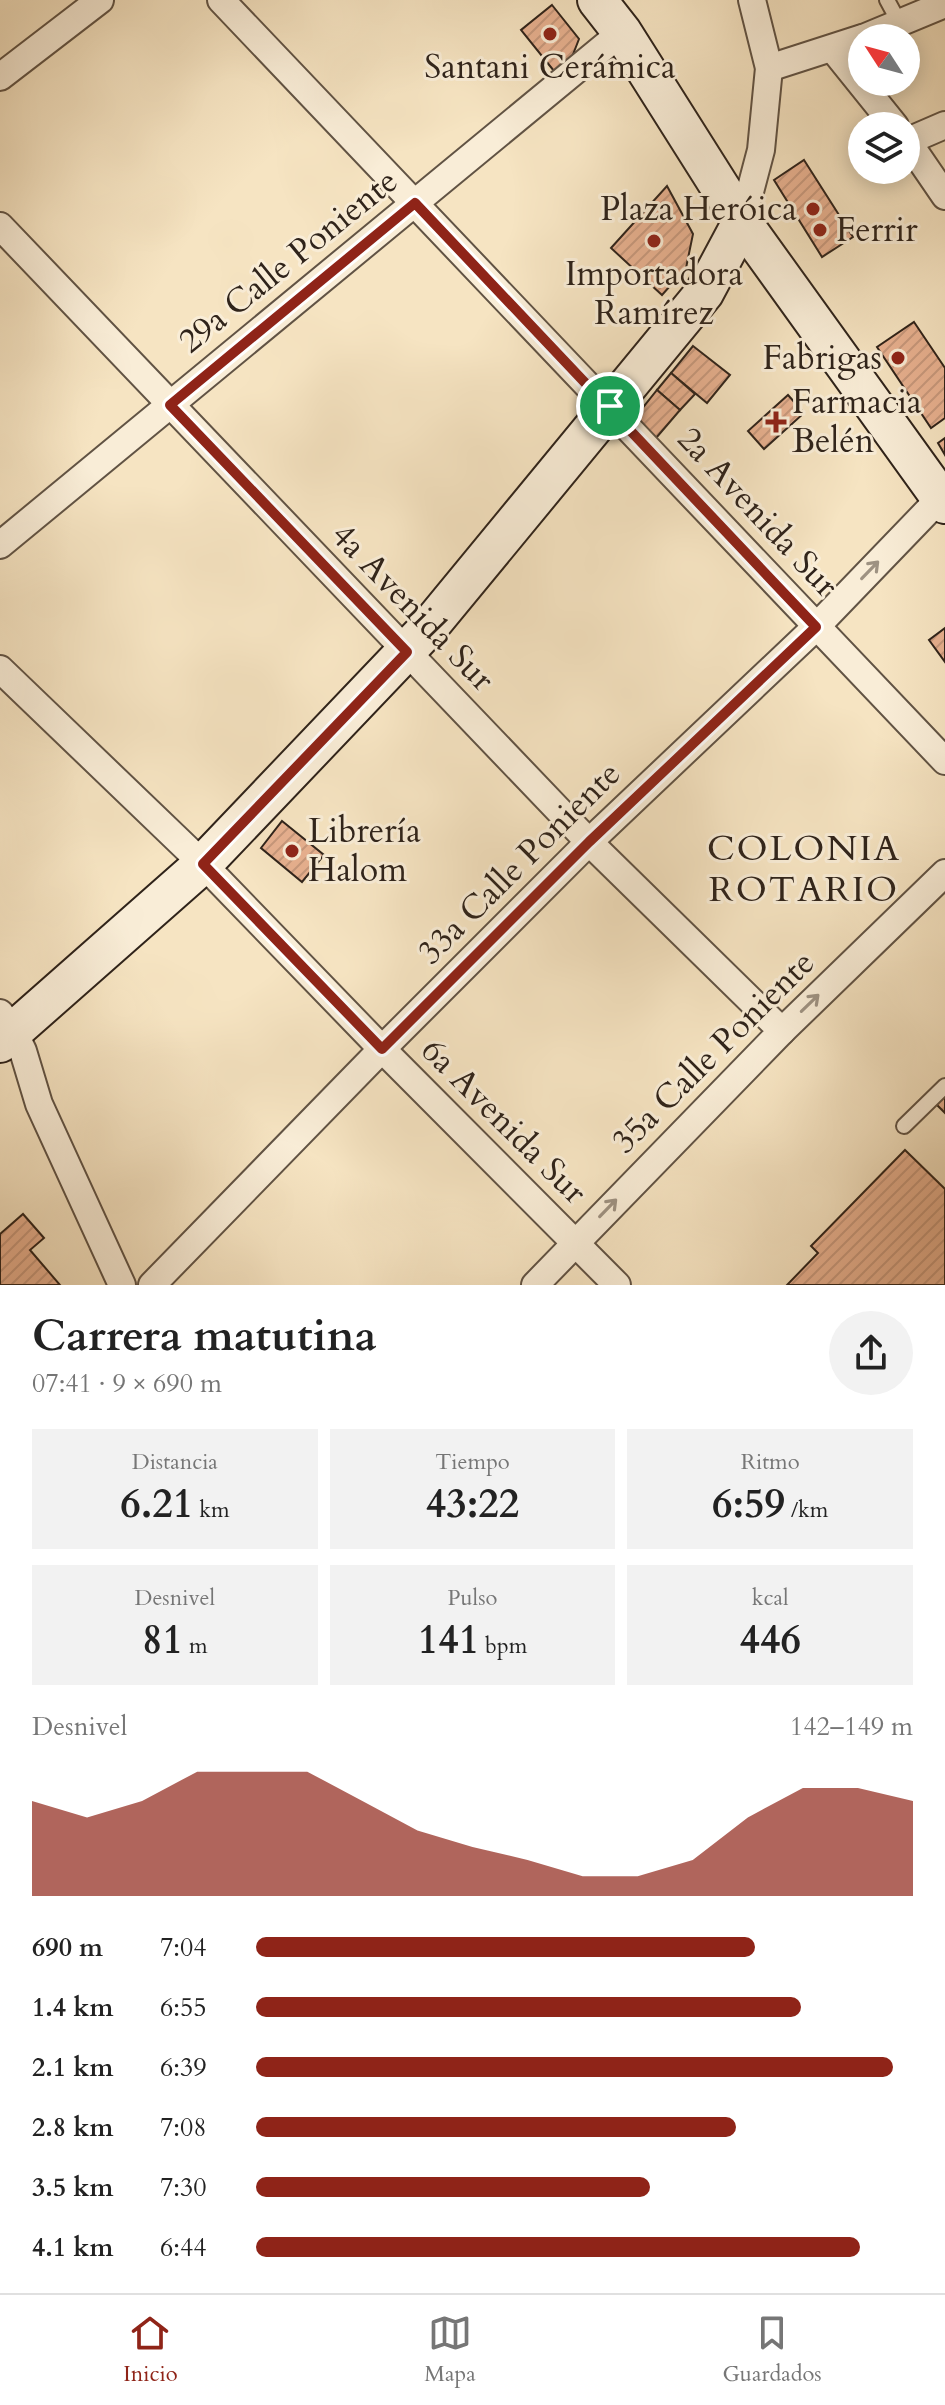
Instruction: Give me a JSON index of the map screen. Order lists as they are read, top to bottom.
{
  "streets": {
    "street": [
      "29a Calle Poniente",
      "2a Avenida Sur",
      "4a Avenida Sur",
      "33a Calle Poniente",
      "35a Calle Poniente",
      "6a Avenida Sur"
    ]
  },
  "crossings": [
    ["29a Calle Poniente", "2a Avenida Sur"],
    ["29a Calle Poniente", "4a Avenida Sur"],
    ["2a Avenida Sur", "33a Calle Poniente"],
    ["4a Avenida Sur", "33a Calle Poniente"],
    ["4a Avenida Sur", "35a Calle Poniente"],
    ["33a Calle Poniente", "6a Avenida Sur"],
    ["35a Calle Poniente", "6a Avenida Sur"]
  ],
  "one_way": ["35a Calle Poniente"],
  "districts": ["COLONIA ROTARIO"],
  "places": {
    "other": [
      "Santani Cerámica",
      "Plaza Heróica",
      "Ferrir",
      "Importadora Ramírez",
      "Fabrigas",
      "Librería Halom"
    ],
    "health": ["Farmacia Belén"]
  },
  "north": "top left",
  "page": {
    "heading": ["Carrera matutina", "07:41 · 9 × 690 m"],
    "stats": [
      ["Distancia", "6.21 km"],
      ["Tiempo", "43:22"],
      ["Ritmo", "6:59 /km"],
      ["Desnivel", "81 m"],
      ["Pulso", "141 bpm"],
      ["kcal", "446"]
    ],
    "chart": ["Desnivel", "142–149 m"],
    "list": [
      {
        "name": "690 m",
        "note": "7:04"
      },
      {
        "name": "1.4 km",
        "note": "6:55"
      },
      {
        "name": "2.1 km",
        "note": "6:39"
      },
      {
        "name": "2.8 km",
        "note": "7:08"
      },
      {
        "name": "3.5 km",
        "note": "7:30"
      },
      {
        "name": "4.1 km",
        "note": "6:44"
      }
    ],
    "tabs": ["Inicio", "Mapa", "Guardados"]
  }
}
